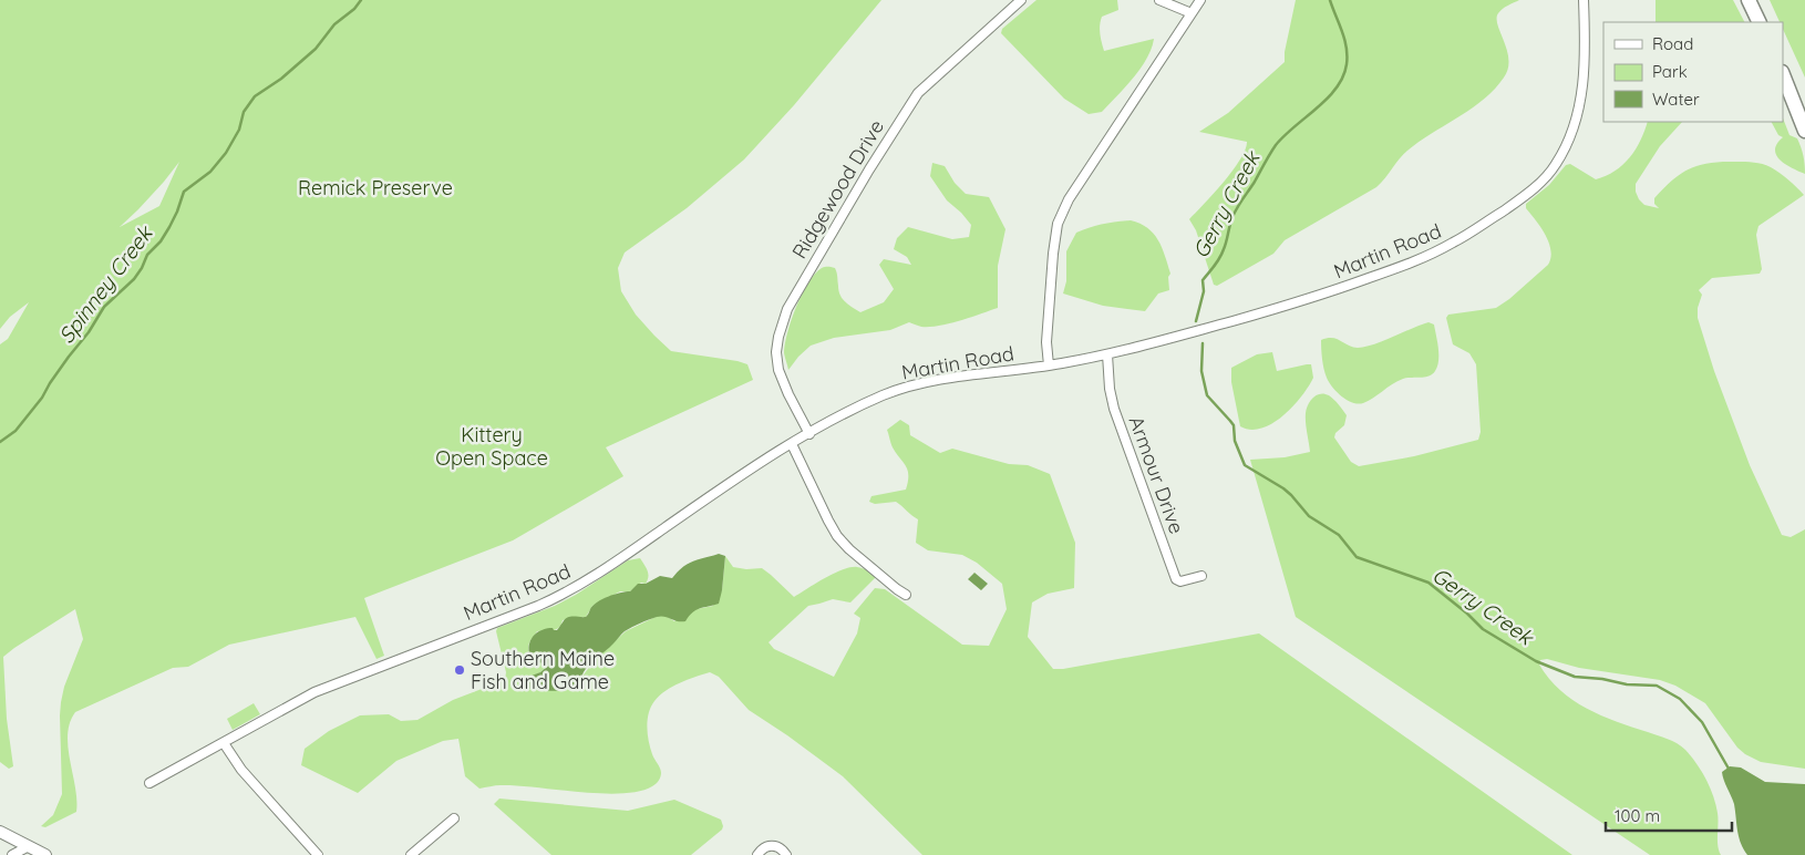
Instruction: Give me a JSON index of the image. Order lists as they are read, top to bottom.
{
  "streets": {
    "street": ["Ridgewood Drive", "Martin Road", "Armour Drive"]
  },
  "crossings": [
    ["Ridgewood Drive", "Martin Road"],
    ["Martin Road", "Armour Drive"]
  ],
  "water": ["Gerry Creek", "Spinney Creek"],
  "parks": ["Remick Preserve", "Kittery Open Space"],
  "places": ["Southern Maine Fish and Game"],
  "legend": ["Road", "Park", "Water"],
  "scale_bar": "100 m"
}
